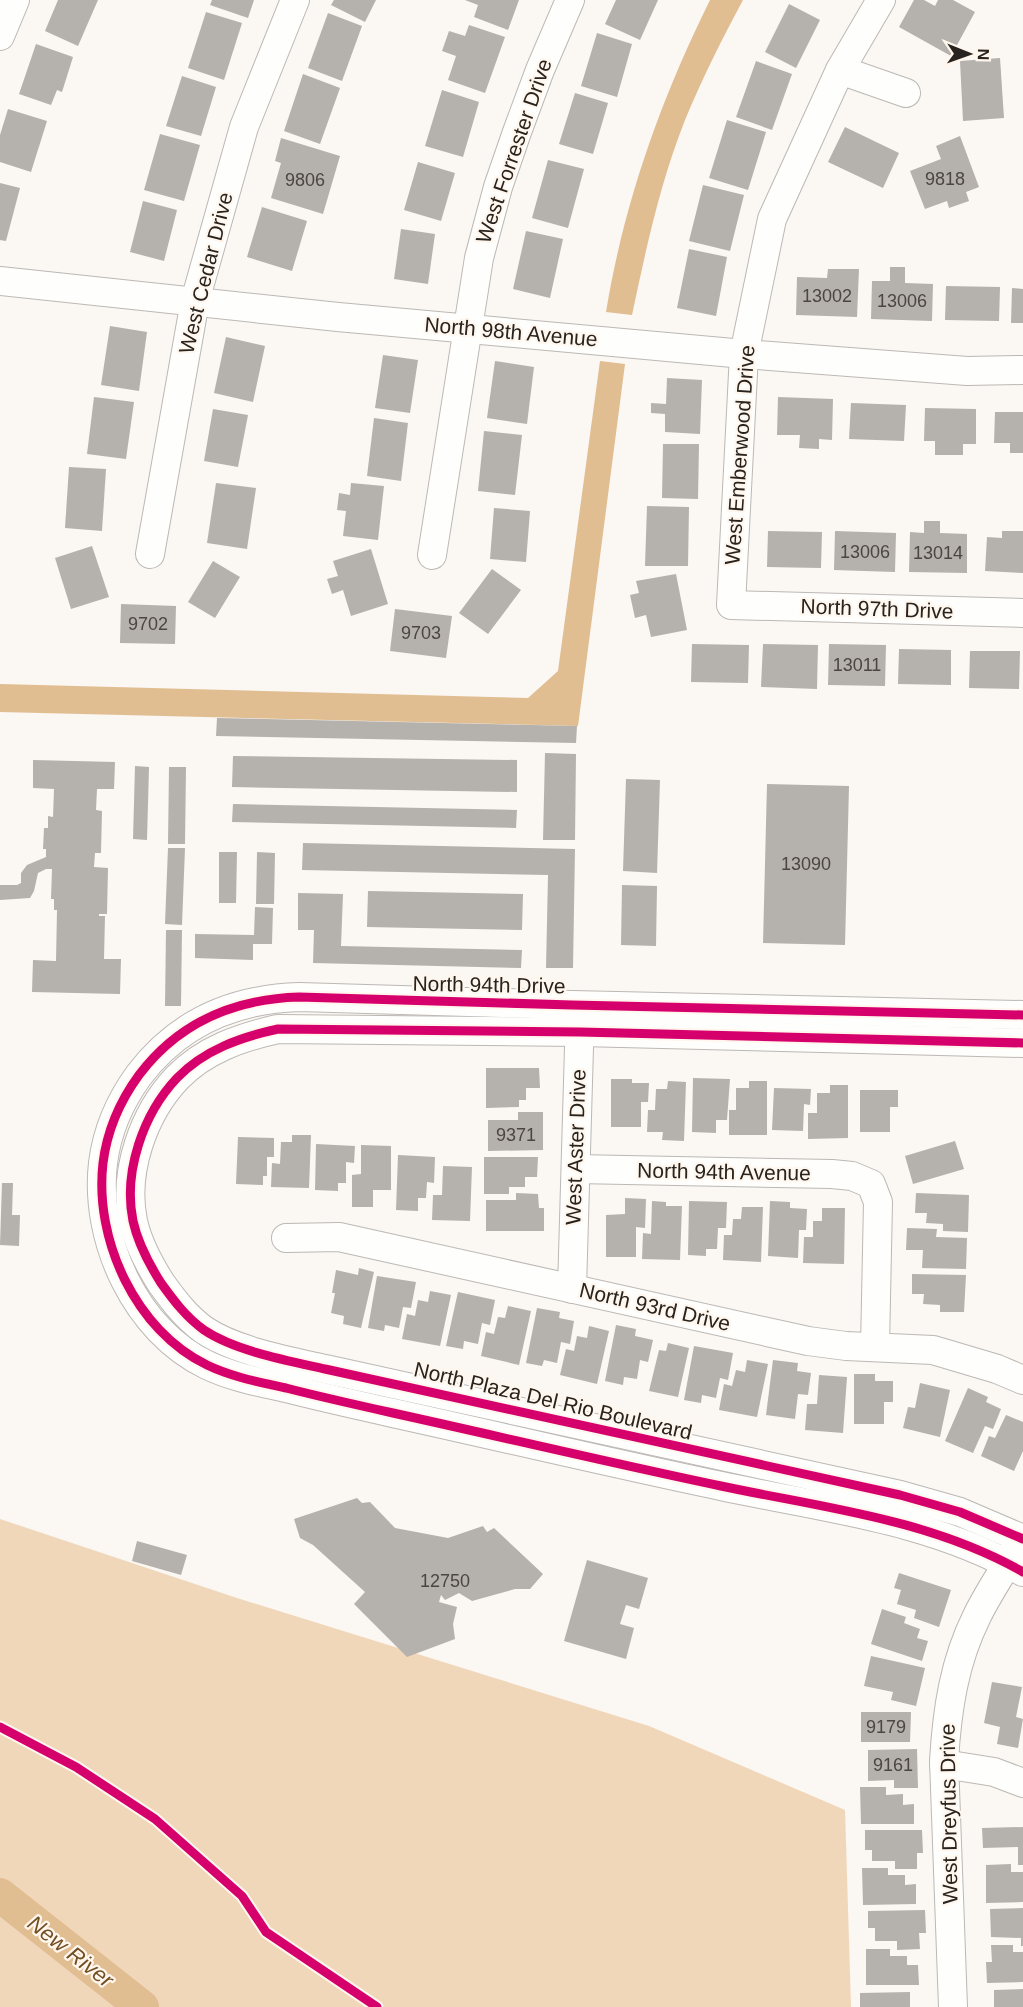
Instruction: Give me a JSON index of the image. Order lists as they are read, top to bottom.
{
  "streets": {
    "street": [
      "West Forrester Drive",
      "West Cedar Drive",
      "North 98th Avenue",
      "West Emberwood Drive",
      "North 97th Drive",
      "North 94th Drive",
      "West Aster Drive",
      "North 94th Avenue",
      "North 93rd Drive",
      "North Plaza Del Rio Boulevard",
      "West Dreyfus Drive"
    ]
  },
  "crossings": [
    ["West Forrester Drive", "North 98th Avenue"],
    ["West Cedar Drive", "North 98th Avenue"],
    ["North 98th Avenue", "West Emberwood Drive"],
    ["West Emberwood Drive", "North 97th Drive"],
    ["North 94th Drive", "West Aster Drive"],
    ["North 94th Drive", "North Plaza Del Rio Boulevard"],
    ["West Aster Drive", "North 94th Avenue"],
    ["West Aster Drive", "North 93rd Drive"],
    ["North 94th Avenue", "North 93rd Drive"],
    ["North Plaza Del Rio Boulevard", "West Dreyfus Drive"]
  ],
  "water": ["New River"],
  "house_numbers": [
    "9818",
    "9806",
    "13002",
    "13006",
    "13006",
    "13014",
    "9702",
    "9703",
    "13011",
    "13090",
    "9371",
    "12750",
    "9179",
    "9161"
  ],
  "north": "right"
}
